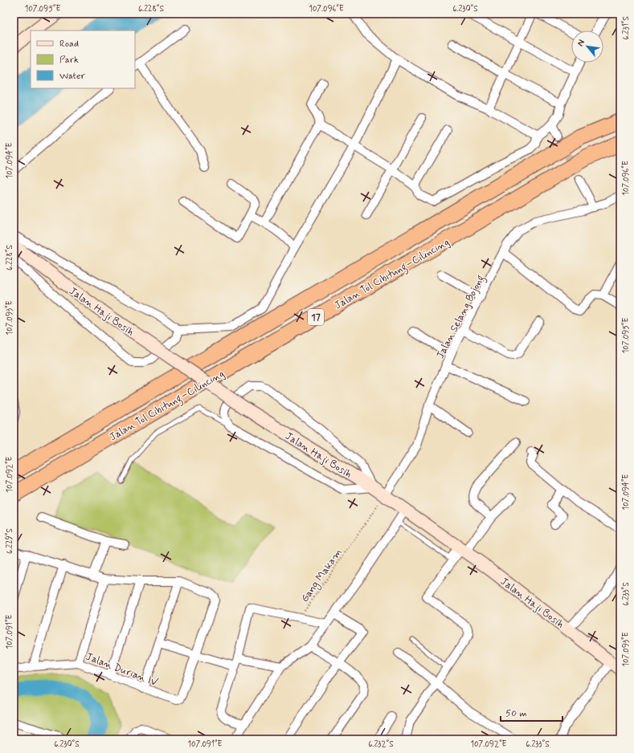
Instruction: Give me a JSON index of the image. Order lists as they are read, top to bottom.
{
  "streets": {
    "highway": ["Jalan Tol Cibitung–Cilincing", "17"],
    "main road": ["Jalan Haji Bosih"],
    "street": ["Jalan Selang Bojong", "Jalan Durian IV"],
    "path": ["Gang Makam"]
  },
  "crossings": [
    ["Jalan Haji Bosih", "Jalan Selang Bojong"],
    ["Jalan Haji Bosih", "Gang Makam"],
    ["Jalan Selang Bojong", "Gang Makam"]
  ],
  "legend": ["Road", "Park", "Water"],
  "scale_bar": "50 m",
  "north": "top left",
  "coordinates": [
    "107.095°E",
    "6.228°S",
    "107.096°E",
    "6.230°S",
    "6.231°S",
    "107.094°E",
    "107.093°E",
    "107.092°E",
    "6.229°S",
    "6.233°S",
    "107.091°E",
    "6.232°S"
  ]
}
